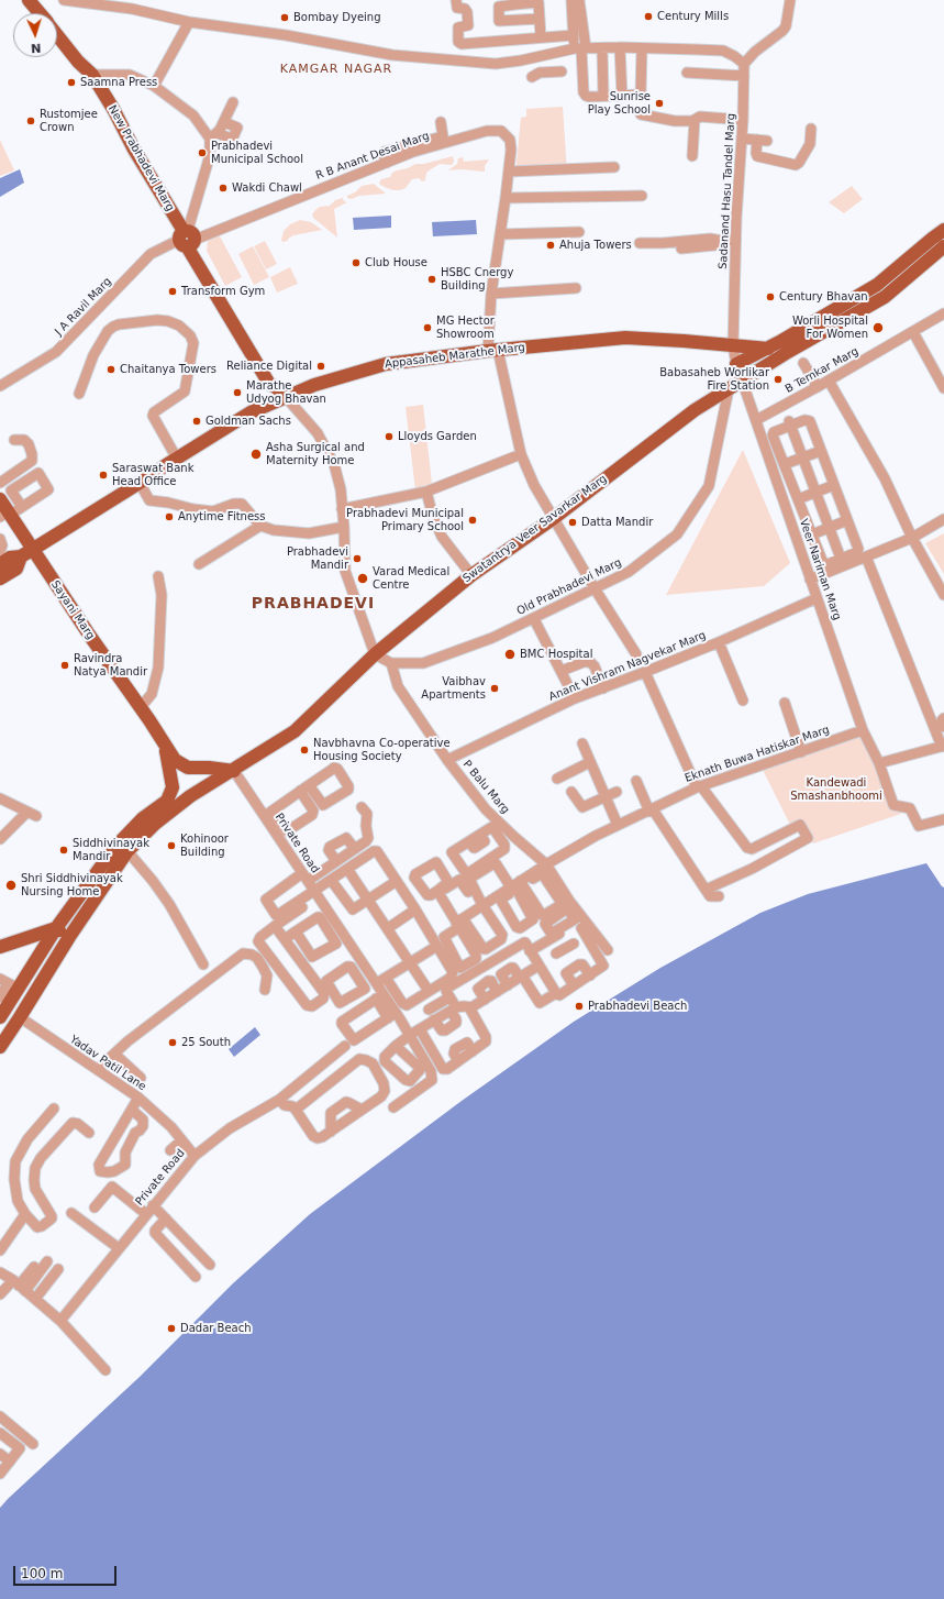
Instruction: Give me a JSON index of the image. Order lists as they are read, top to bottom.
{
  "streets": {
    "main road": [
      "New Prabhadevi Marg",
      "Appasaheb Marathe Marg",
      "Swatantrya Veer Savarkar Marg",
      "Sayani Marg"
    ],
    "street": [
      "R B Anant Desai Marg",
      "Sadanand Hasu Tandel Marg",
      "J A Ravil Marg",
      "B Temkar Marg",
      "Veer Nariman Marg",
      "Old Prabhadevi Marg",
      "Anant Vishram Nagvekar Marg",
      "Eknath Buwa Hatiskar Marg",
      "P Balu Marg",
      "Private Road",
      "Yadav Patil Lane"
    ]
  },
  "crossings": [
    ["R B Anant Desai Marg", "New Prabhadevi Marg"],
    ["R B Anant Desai Marg", "J A Ravil Marg"],
    ["R B Anant Desai Marg", "Appasaheb Marathe Marg"],
    ["R B Anant Desai Marg", "Swatantrya Veer Savarkar Marg"],
    ["R B Anant Desai Marg", "Old Prabhadevi Marg"],
    ["New Prabhadevi Marg", "J A Ravil Marg"],
    ["New Prabhadevi Marg", "Appasaheb Marathe Marg"],
    ["New Prabhadevi Marg", "Swatantrya Veer Savarkar Marg"],
    ["Sadanand Hasu Tandel Marg", "Appasaheb Marathe Marg"],
    ["Sadanand Hasu Tandel Marg", "Veer Nariman Marg"],
    ["Appasaheb Marathe Marg", "Sayani Marg"],
    ["B Temkar Marg", "Veer Nariman Marg"],
    ["Swatantrya Veer Savarkar Marg", "Veer Nariman Marg"],
    ["Swatantrya Veer Savarkar Marg", "Old Prabhadevi Marg"],
    ["Swatantrya Veer Savarkar Marg", "Private Road"],
    ["Swatantrya Veer Savarkar Marg", "Yadav Patil Lane"],
    ["Veer Nariman Marg", "Anant Vishram Nagvekar Marg"],
    ["Veer Nariman Marg", "Eknath Buwa Hatiskar Marg"],
    ["Old Prabhadevi Marg", "P Balu Marg"],
    ["Anant Vishram Nagvekar Marg", "P Balu Marg"],
    ["Eknath Buwa Hatiskar Marg", "P Balu Marg"],
    ["Private Road", "Yadav Patil Lane"]
  ],
  "districts": ["KAMGAR NAGAR", "PRABHADEVI"],
  "parks": ["Kandewadi Smashanbhoomi"],
  "places": [
    "Century Mills",
    "Bombay Dyeing",
    "Saamna Press",
    "Sunrise Play School",
    "Rustomjee Crown",
    "Prabhadevi Municipal School",
    "Wakdi Chawl",
    "Ahuja Towers",
    "Club House",
    "HSBC Cnergy Building",
    "Transform Gym",
    "Century Bhavan",
    "MG Hector Showroom",
    "Worli Hospital For Women",
    "Reliance Digital",
    "Chaitanya Towers",
    "Babasaheb Worlikar Fire Station",
    "Marathe Udyog Bhavan",
    "Goldman Sachs",
    "Lloyds Garden",
    "Asha Surgical and Maternity Home",
    "Saraswat Bank Head Office",
    "Anytime Fitness",
    "Prabhadevi Municipal Primary School",
    "Datta Mandir",
    "Prabhadevi Mandir",
    "Varad Medical Centre",
    "BMC Hospital",
    "Ravindra Natya Mandir",
    "Vaibhav Apartments",
    "Navbhavna Co-operative Housing Society",
    "Kohinoor Building",
    "Siddhivinayak Mandir",
    "Shri Siddhivinayak Nursing Home",
    "Prabhadevi Beach",
    "25 South",
    "Dadar Beach"
  ],
  "scale_bar": "100 m",
  "north": "bottom"
}
